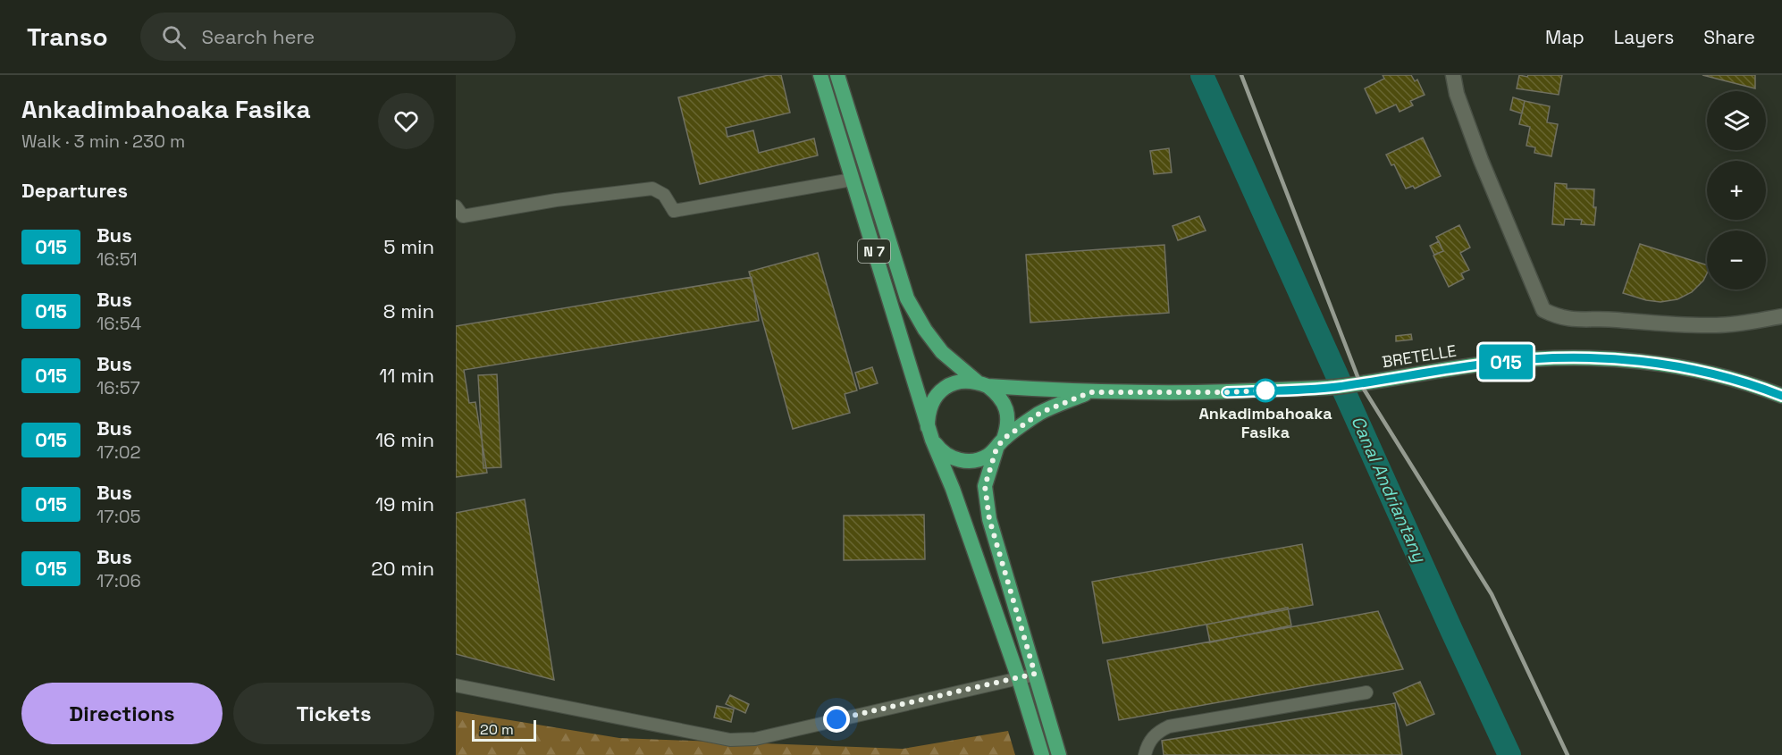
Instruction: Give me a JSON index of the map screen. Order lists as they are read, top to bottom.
{
  "streets": {
    "main road": ["N 7", "BRETELLE"]
  },
  "crossings": [
    ["N 7", "BRETELLE"]
  ],
  "water": ["Canal Andriantany"],
  "places": ["Ankadimbahoaka Fasika"],
  "lines": ["bus line 015"],
  "scale_bar": "20 m",
  "page": {
    "header": "Transo",
    "search": "Search here",
    "nav": ["Map", "Layers", "Share"],
    "heading": [
      ["Ankadimbahoaka Fasika", "Walk · 3 min · 230 m"],
      "Departures"
    ],
    "on_map": "015",
    "map_buttons": ["+", "−"],
    "list": [
      {
        "mark": "015",
        "name": "Bus",
        "note": "16:51",
        "value": "5 min"
      },
      {
        "mark": "015",
        "name": "Bus",
        "note": "16:54",
        "value": "8 min"
      },
      {
        "mark": "015",
        "name": "Bus",
        "note": "16:57",
        "value": "11 min"
      },
      {
        "mark": "015",
        "name": "Bus",
        "note": "17:02",
        "value": "16 min"
      },
      {
        "mark": "015",
        "name": "Bus",
        "note": "17:05",
        "value": "19 min"
      },
      {
        "mark": "015",
        "name": "Bus",
        "note": "17:06",
        "value": "20 min"
      }
    ],
    "buttons": ["Directions", "Tickets"],
    "scale": "20 m"
  }
}
